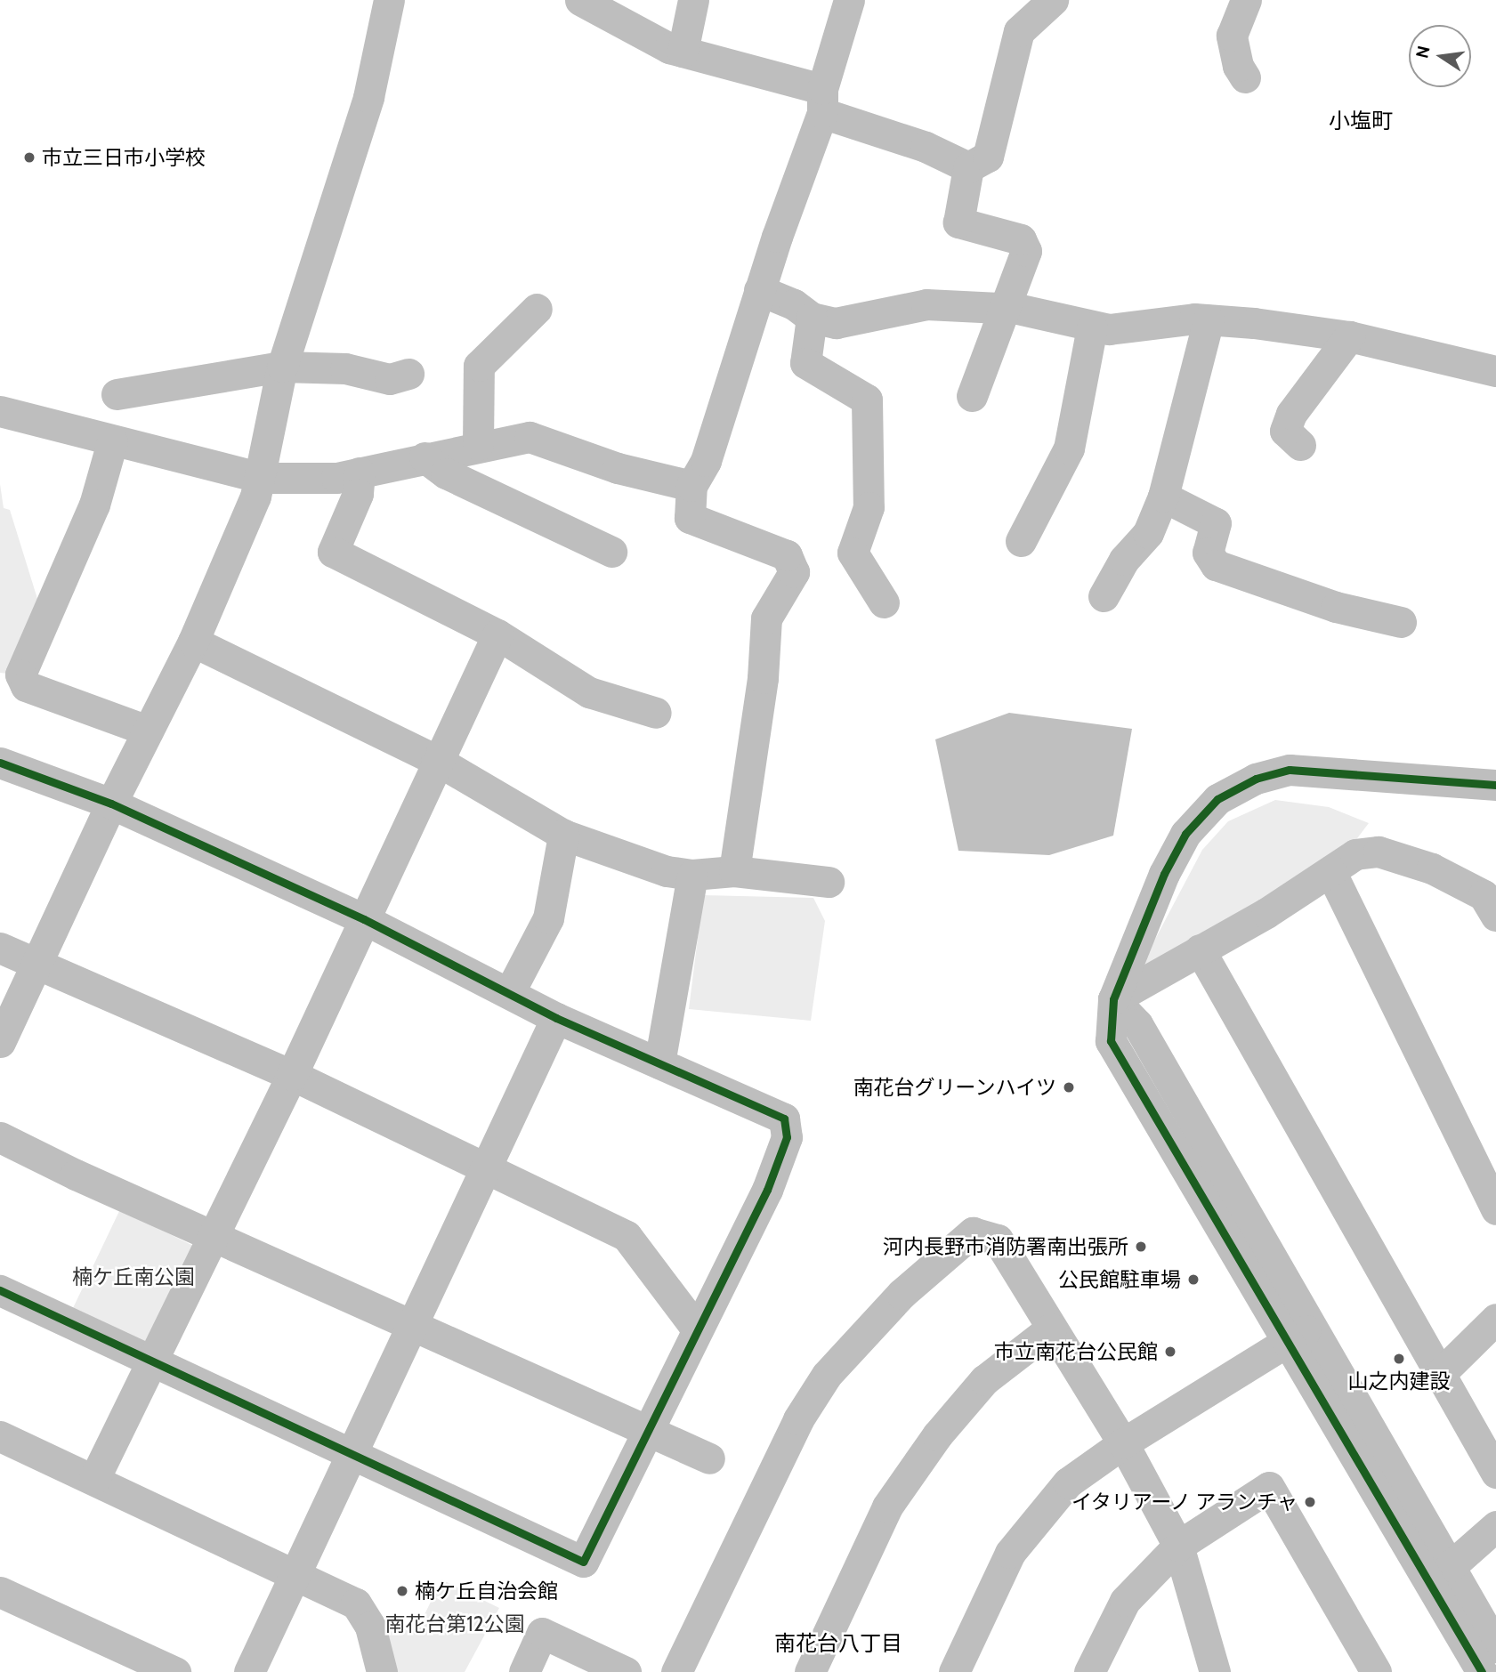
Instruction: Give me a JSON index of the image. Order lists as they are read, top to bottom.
{
  "districts": ["小塩町", "南花台八丁目"],
  "parks": ["楠ケ丘南公園", "南花台第12公園"],
  "places": [
    "市立三日市小学校",
    "南花台グリーンハイツ",
    "河内長野市消防署南出張所",
    "公民館駐車場",
    "市立南花台公民館",
    "山之内建設",
    "イタリアーノ アランチャ",
    "楠ケ丘自治会館"
  ],
  "north": "left"
}
